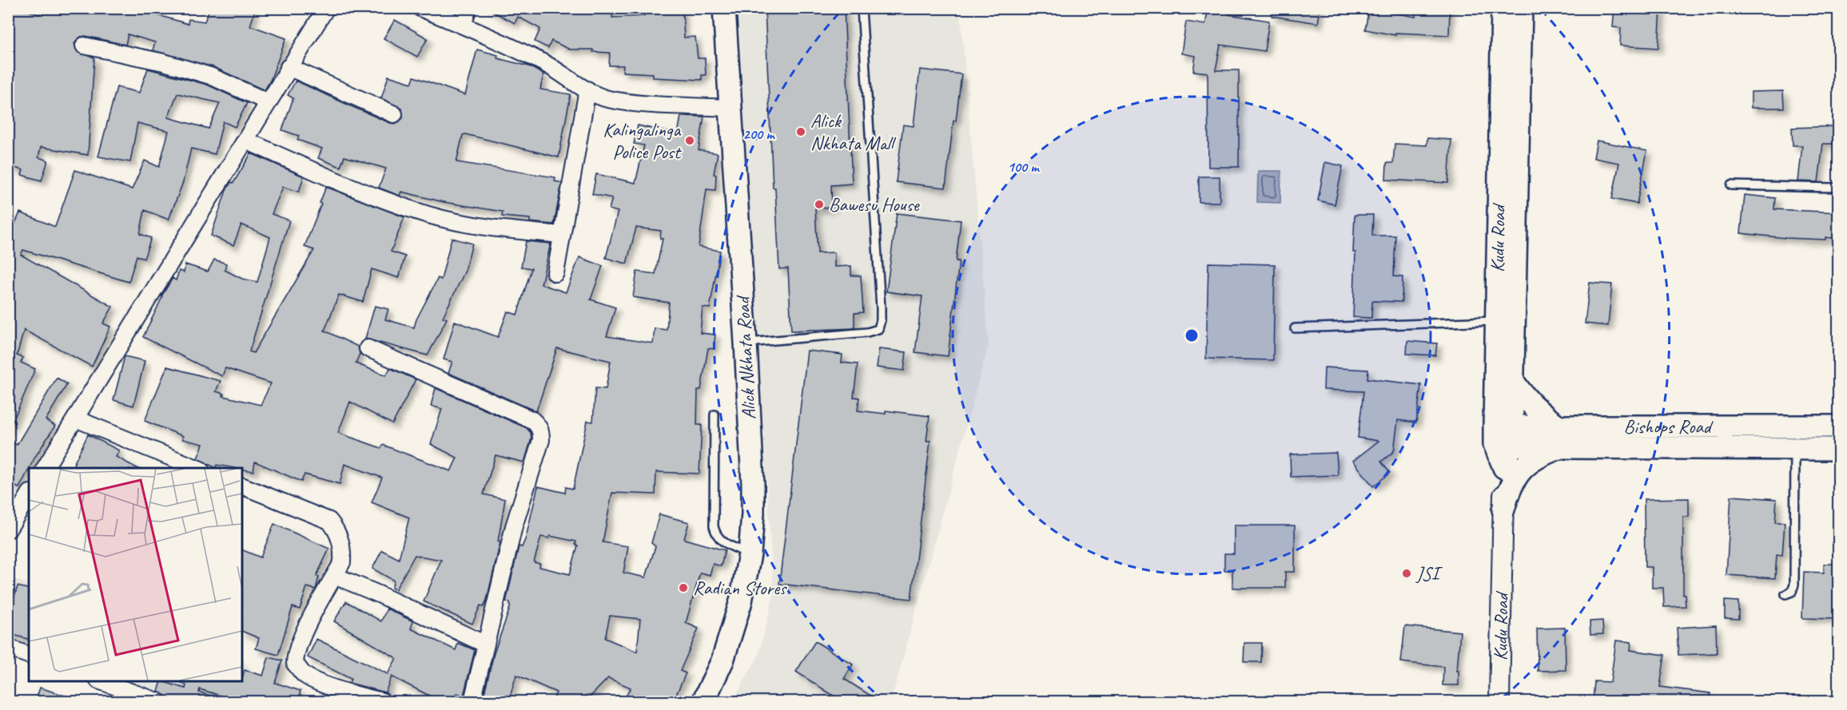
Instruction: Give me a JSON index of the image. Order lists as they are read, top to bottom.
{
  "streets": {
    "main road": ["Kudu Road", "Alick Nkhata Road", "Bishops Road"]
  },
  "crossings": [
    ["Kudu Road", "Bishops Road"]
  ],
  "places": [
    "Alick Nkhata Mall",
    "Kalingalinga Police Post",
    "Bawesu House",
    "JSI",
    "Radian Stores"
  ],
  "rings": ["200 m", "100 m"]
}
